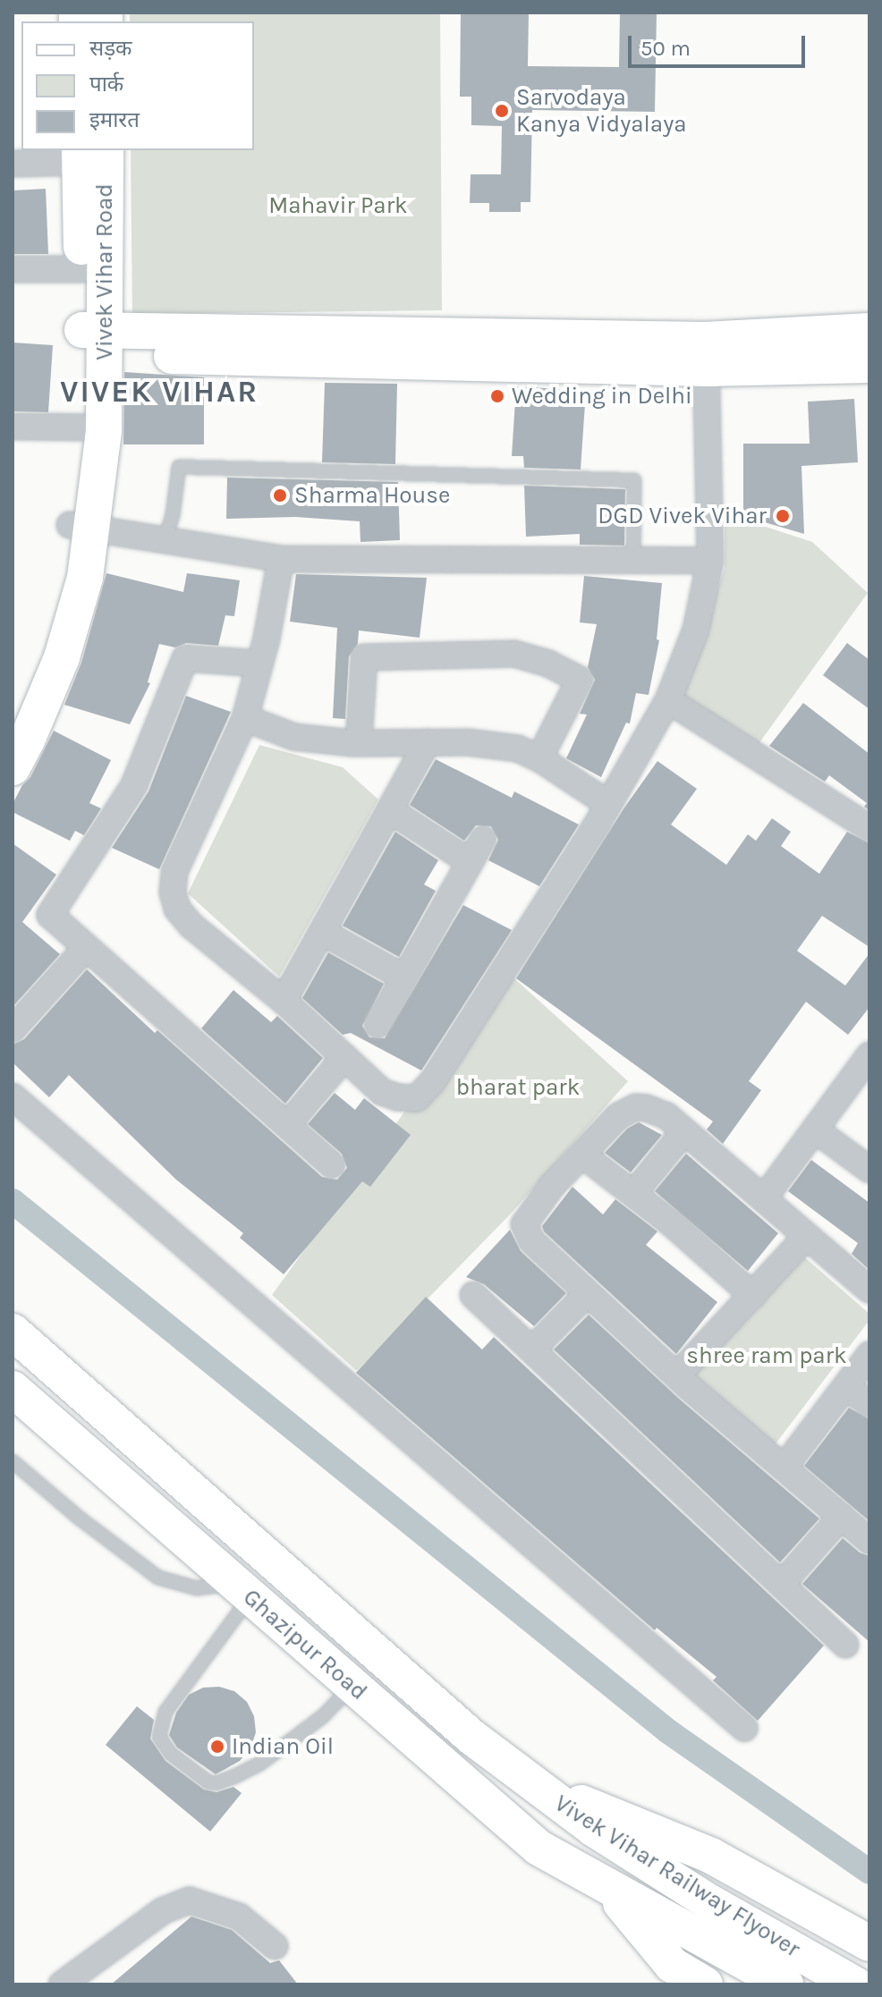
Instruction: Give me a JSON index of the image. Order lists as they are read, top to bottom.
{
  "streets": {
    "main road": ["Vivek Vihar Road", "Ghazipur Road", "Vivek Vihar Railway Flyover"]
  },
  "crossings": [
    ["Ghazipur Road", "Vivek Vihar Railway Flyover"]
  ],
  "districts": ["VIVEK VIHAR"],
  "parks": ["Mahavir Park", "bharat park", "shree ram park"],
  "places": [
    "Sarvodaya Kanya Vidyalaya",
    "Wedding in Delhi",
    "Sharma House",
    "DGD Vivek Vihar",
    "Indian Oil"
  ],
  "legend": ["सड़क", "पार्क", "इमारत"],
  "scale_bar": "50 m"
}
